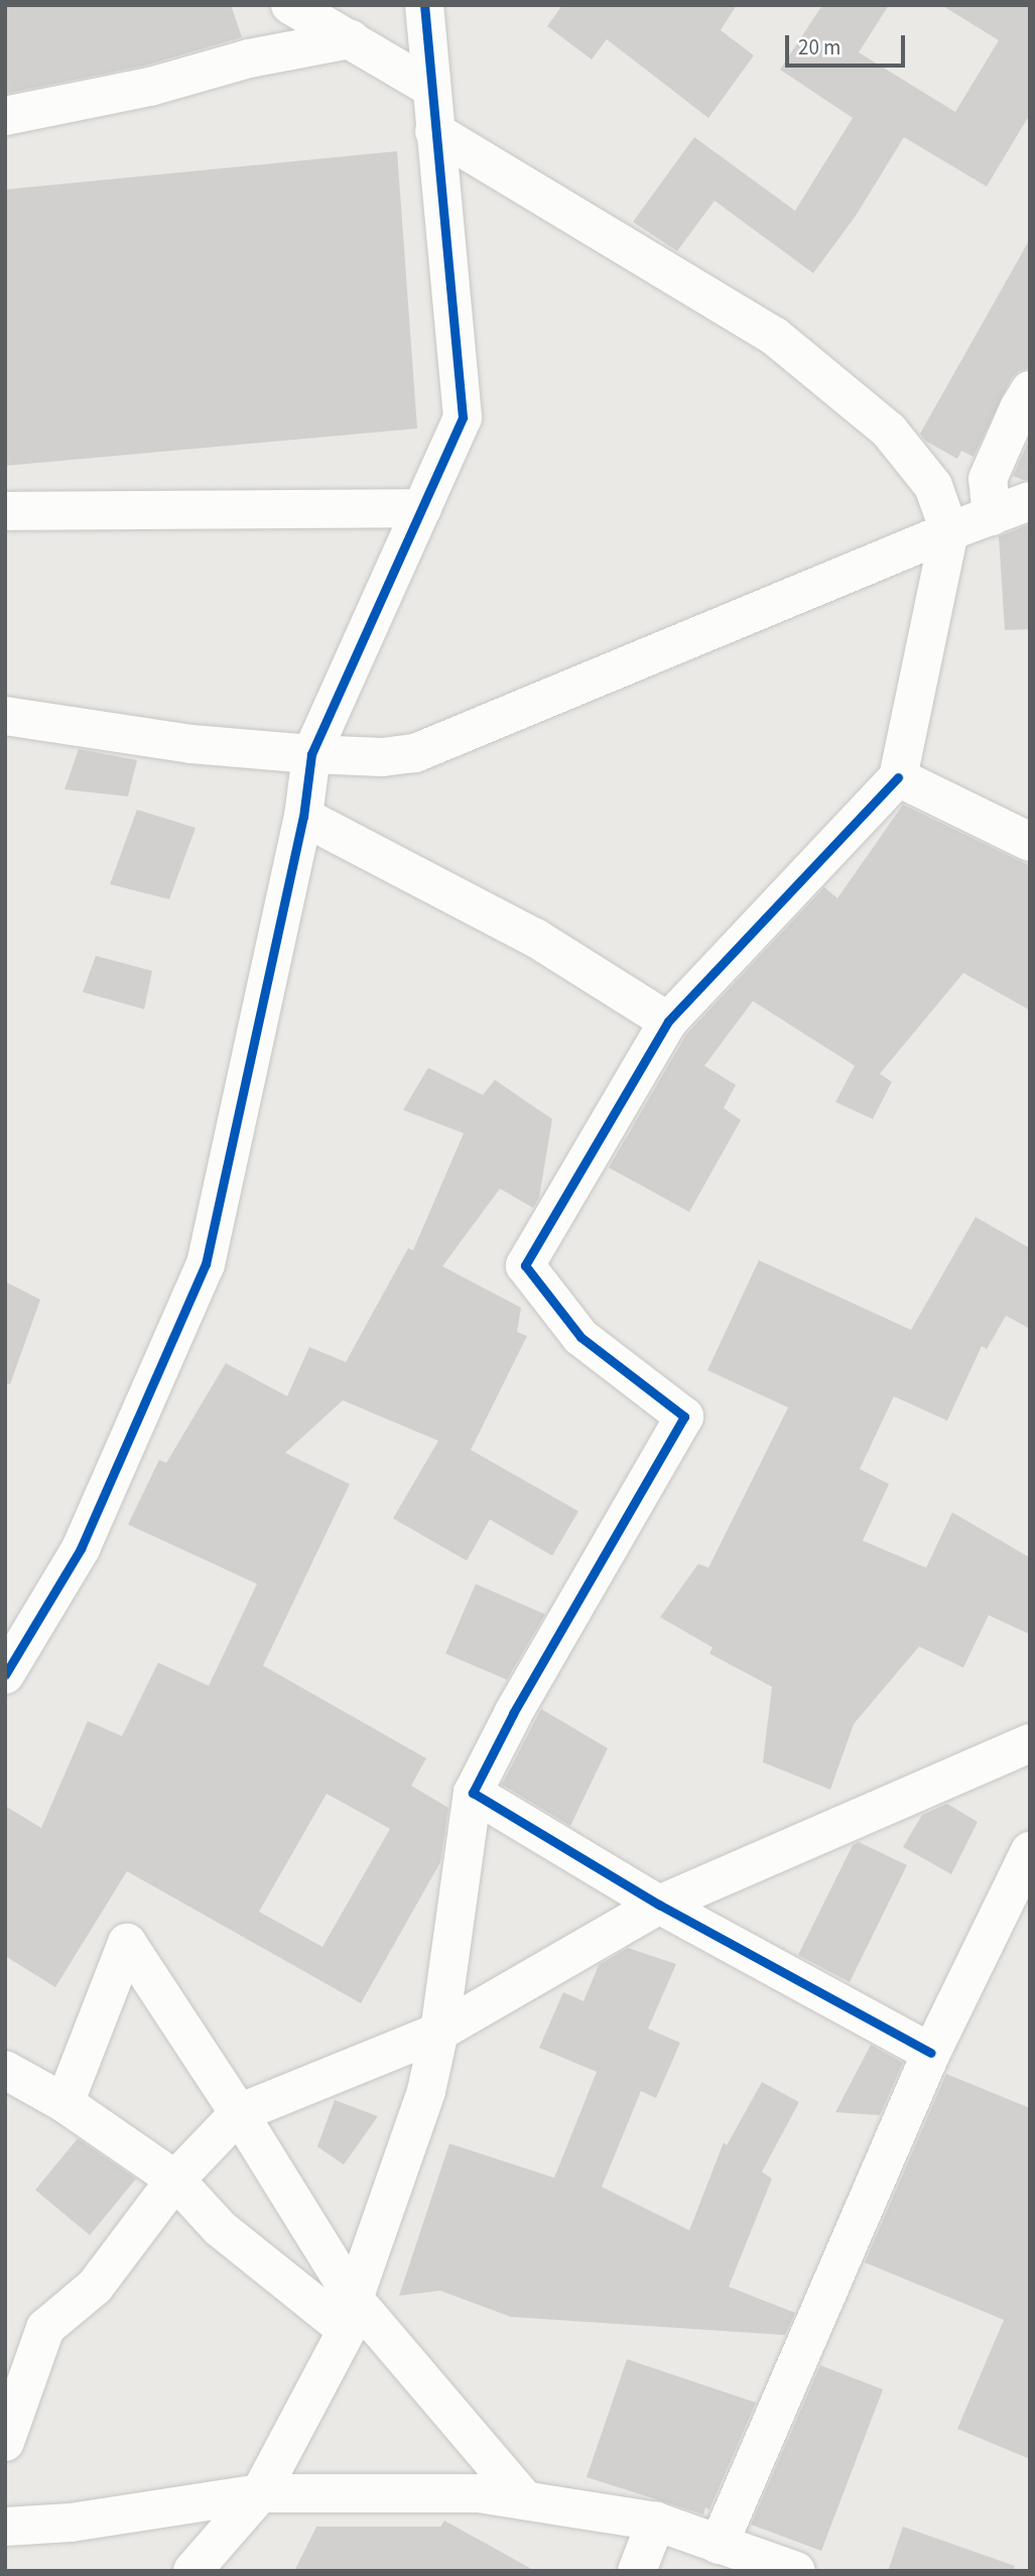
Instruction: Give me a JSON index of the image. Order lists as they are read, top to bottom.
{
  "scale_bar": "20 m"
}
